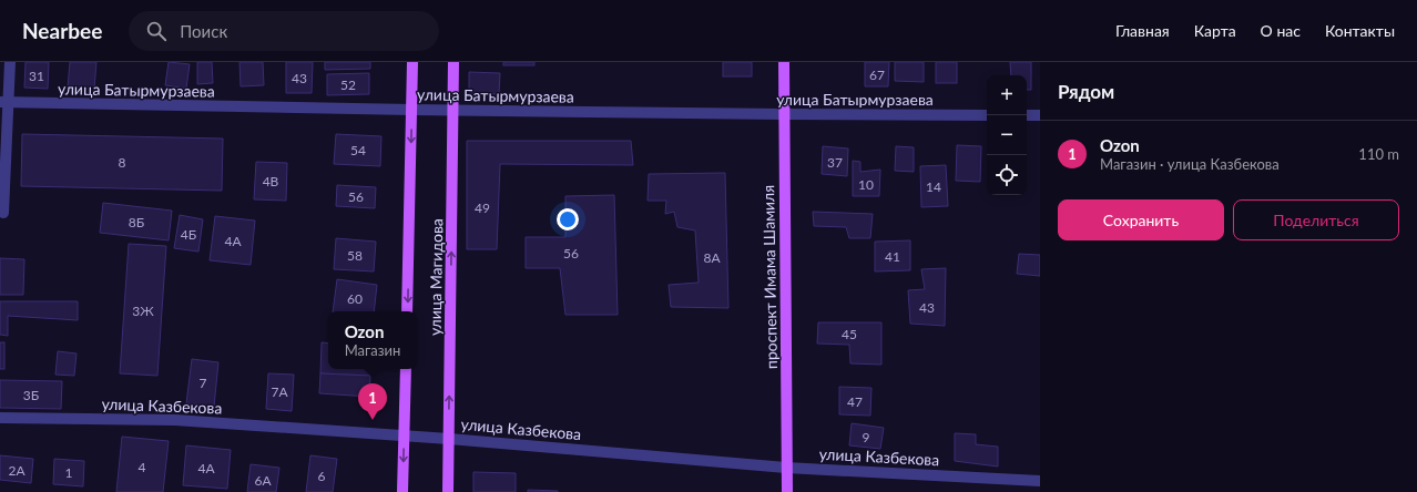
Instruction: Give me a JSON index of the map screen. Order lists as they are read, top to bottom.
{
  "streets": {
    "main road": ["улица Магидова", "проспект Имама Шамиля"],
    "street": ["улица Батырмурзаева", "улица Казбекова"]
  },
  "crossings": [
    ["улица Батырмурзаева", "улица Магидова"],
    ["улица Батырмурзаева", "проспект Имама Шамиля"],
    ["улица Магидова", "улица Казбекова"],
    ["проспект Имама Шамиля", "улица Казбекова"]
  ],
  "house_numbers": [
    "67",
    "31",
    "43",
    "52",
    "54",
    "8",
    "37",
    "4В",
    "10",
    "14",
    "56",
    "49",
    "8Б",
    "4Б",
    "4А",
    "56",
    "58",
    "41",
    "8А",
    "60",
    "43",
    "3Ж",
    "45",
    "7",
    "7А",
    "3Б",
    "47",
    "9",
    "4",
    "4А",
    "2А",
    "1",
    "6",
    "6А"
  ],
  "page": {
    "header": "Nearbee",
    "search": "Поиск",
    "nav": [
      "Главная",
      "Карта",
      "О нас",
      "Контакты"
    ],
    "heading": "Рядом",
    "map_buttons": ["+", "−"],
    "list": [
      {
        "mark": "1",
        "name": "Ozon",
        "note": "Магазин · улица Казбекова",
        "value": "110 m"
      }
    ],
    "buttons": ["Сохранить", "Поделиться"],
    "popup": ["Ozon", "Магазин"],
    "pins": "1"
  }
}
